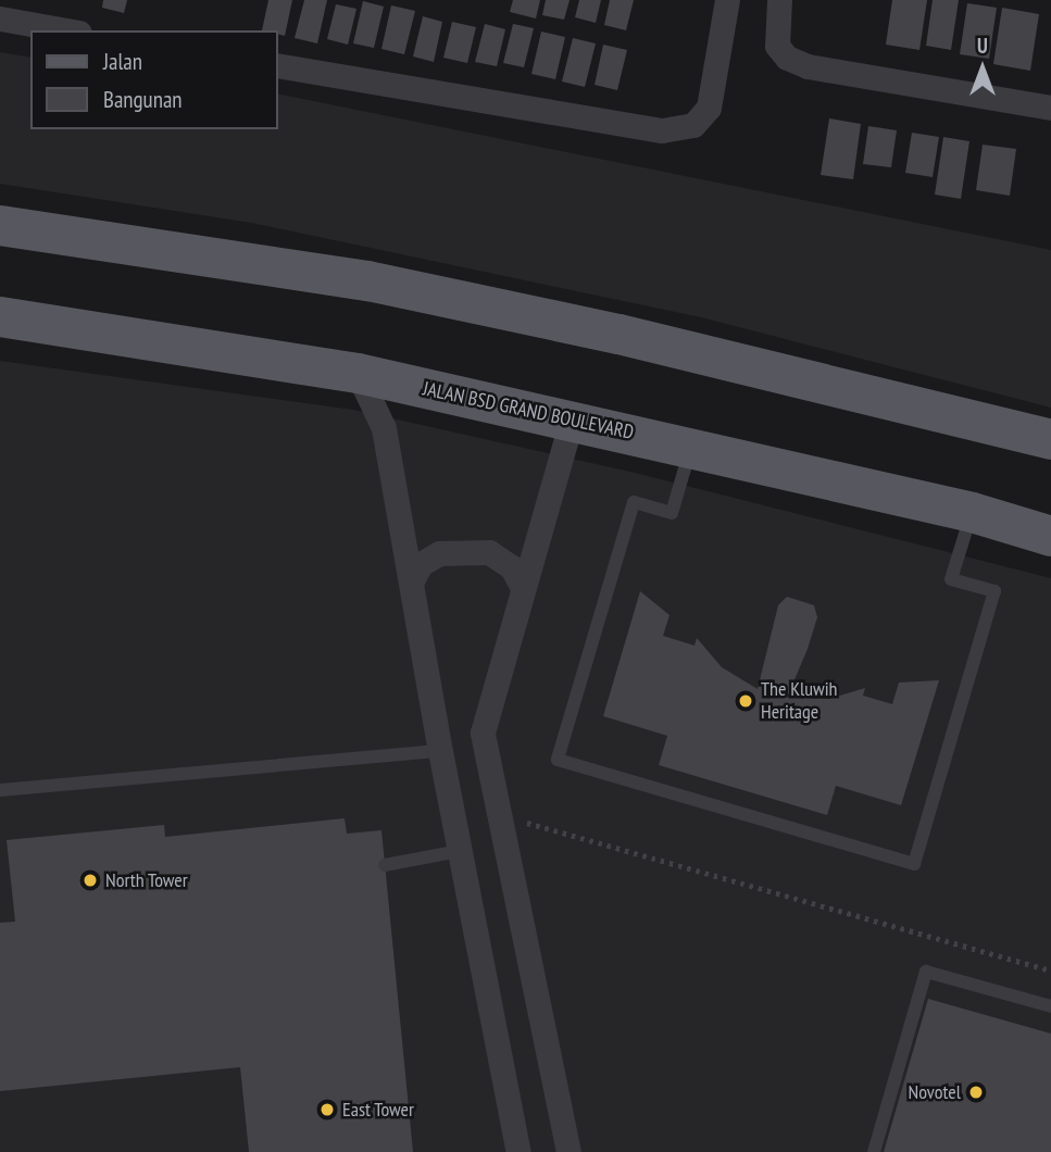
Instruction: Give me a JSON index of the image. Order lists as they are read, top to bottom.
{
  "streets": {
    "main road": ["JALAN BSD GRAND BOULEVARD"]
  },
  "places": [
    "The Kluwih Heritage",
    "North Tower",
    "Novotel",
    "East Tower"
  ],
  "legend": ["Jalan", "Bangunan"],
  "north": "top"
}
